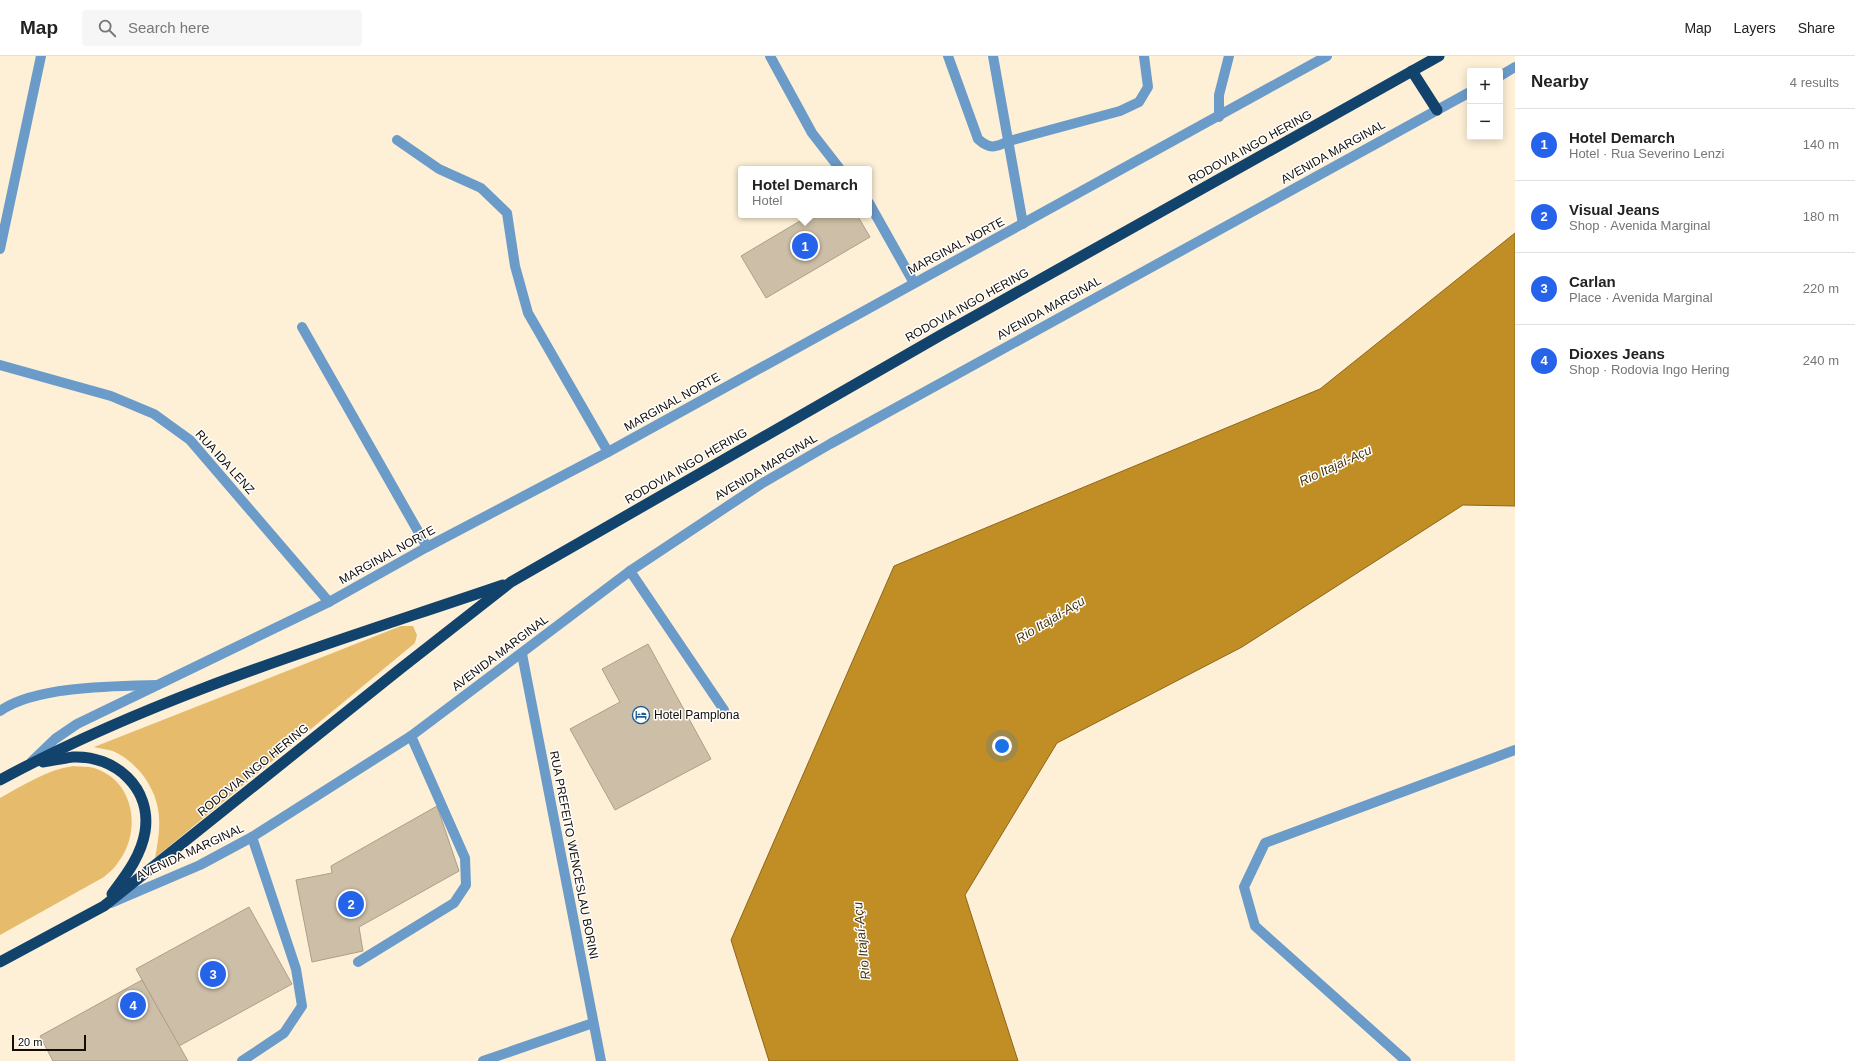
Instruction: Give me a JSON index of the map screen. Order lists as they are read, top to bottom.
{
  "streets": {
    "highway": ["RODOVIA INGO HERING"],
    "street": [
      "AVENIDA MARGINAL",
      "MARGINAL NORTE",
      "RUA IDA LENZ",
      "RUA PREFEITO WENCESLAU BORINI"
    ]
  },
  "crossings": [
    ["RODOVIA INGO HERING", "AVENIDA MARGINAL"],
    ["RODOVIA INGO HERING", "MARGINAL NORTE"],
    ["AVENIDA MARGINAL", "RUA PREFEITO WENCESLAU BORINI"],
    ["MARGINAL NORTE", "RUA IDA LENZ"]
  ],
  "water": ["Rio Itajaí-Açu"],
  "places": {
    "hotel": ["Hotel Pamplona"]
  },
  "scale_bar": "20 m",
  "page": {
    "header": "Map",
    "search": "Search here",
    "nav": ["Map", "Layers", "Share"],
    "heading": ["Nearby", "4 results"],
    "map_buttons": ["+", "−"],
    "list": [
      {
        "mark": "1",
        "name": "Hotel Demarch",
        "note": "Hotel · Rua Severino Lenzi",
        "value": "140 m"
      },
      {
        "mark": "2",
        "name": "Visual Jeans",
        "note": "Shop · Avenida Marginal",
        "value": "180 m"
      },
      {
        "mark": "3",
        "name": "Carlan",
        "note": "Place · Avenida Marginal",
        "value": "220 m"
      },
      {
        "mark": "4",
        "name": "Dioxes Jeans",
        "note": "Shop · Rodovia Ingo Hering",
        "value": "240 m"
      }
    ],
    "popup": ["Hotel Demarch", "Hotel"],
    "pins": [
      "1",
      "2",
      "3",
      "4"
    ],
    "scale": "20 m"
  }
}
